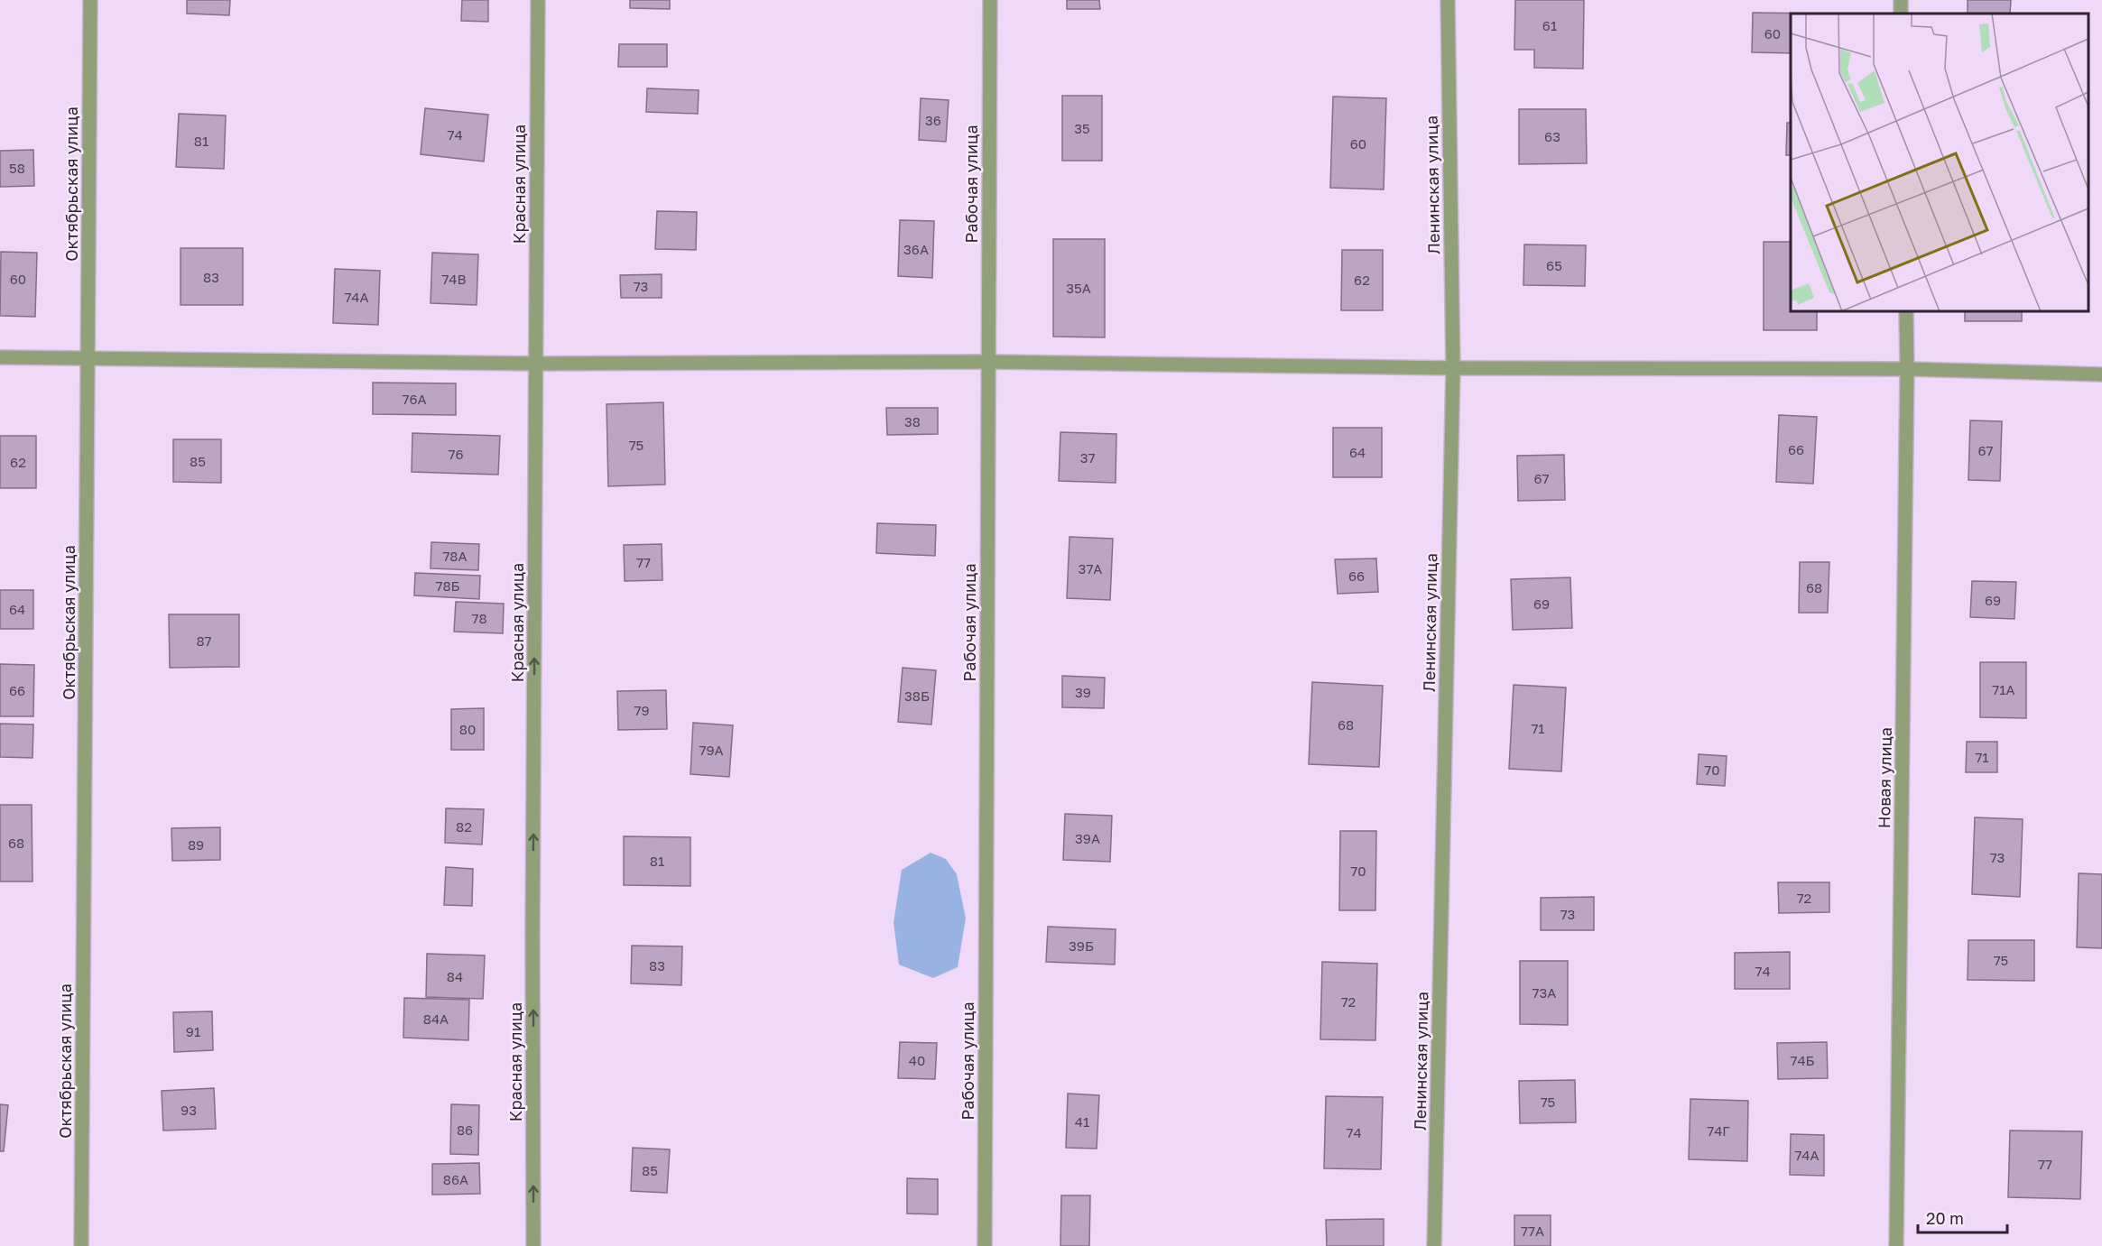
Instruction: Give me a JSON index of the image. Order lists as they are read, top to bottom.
{
  "streets": {
    "street": [
      "Октябрьская улица",
      "Красная улица",
      "Рабочая улица",
      "Ленинская улица",
      "Новая улица"
    ]
  },
  "one_way": ["Красная улица"],
  "house_numbers": [
    "61",
    "60",
    "36",
    "35",
    "74",
    "63",
    "81",
    "60",
    "58",
    "36А",
    "65",
    "83",
    "60",
    "74В",
    "62",
    "73",
    "35А",
    "74А",
    "76А",
    "38",
    "75",
    "66",
    "67",
    "64",
    "76",
    "37",
    "85",
    "62",
    "67",
    "78А",
    "77",
    "37А",
    "66",
    "78Б",
    "68",
    "69",
    "69",
    "64",
    "78",
    "87",
    "71А",
    "66",
    "39",
    "38Б",
    "79",
    "68",
    "71",
    "80",
    "79А",
    "71",
    "70",
    "82",
    "39А",
    "68",
    "89",
    "73",
    "81",
    "70",
    "72",
    "73",
    "39Б",
    "75",
    "83",
    "74",
    "84",
    "73А",
    "72",
    "84А",
    "91",
    "40",
    "74Б",
    "75",
    "93",
    "41",
    "86",
    "74Г",
    "74",
    "74А",
    "77",
    "85",
    "86А",
    "77А"
  ],
  "scale_bar": "20 m"
}
